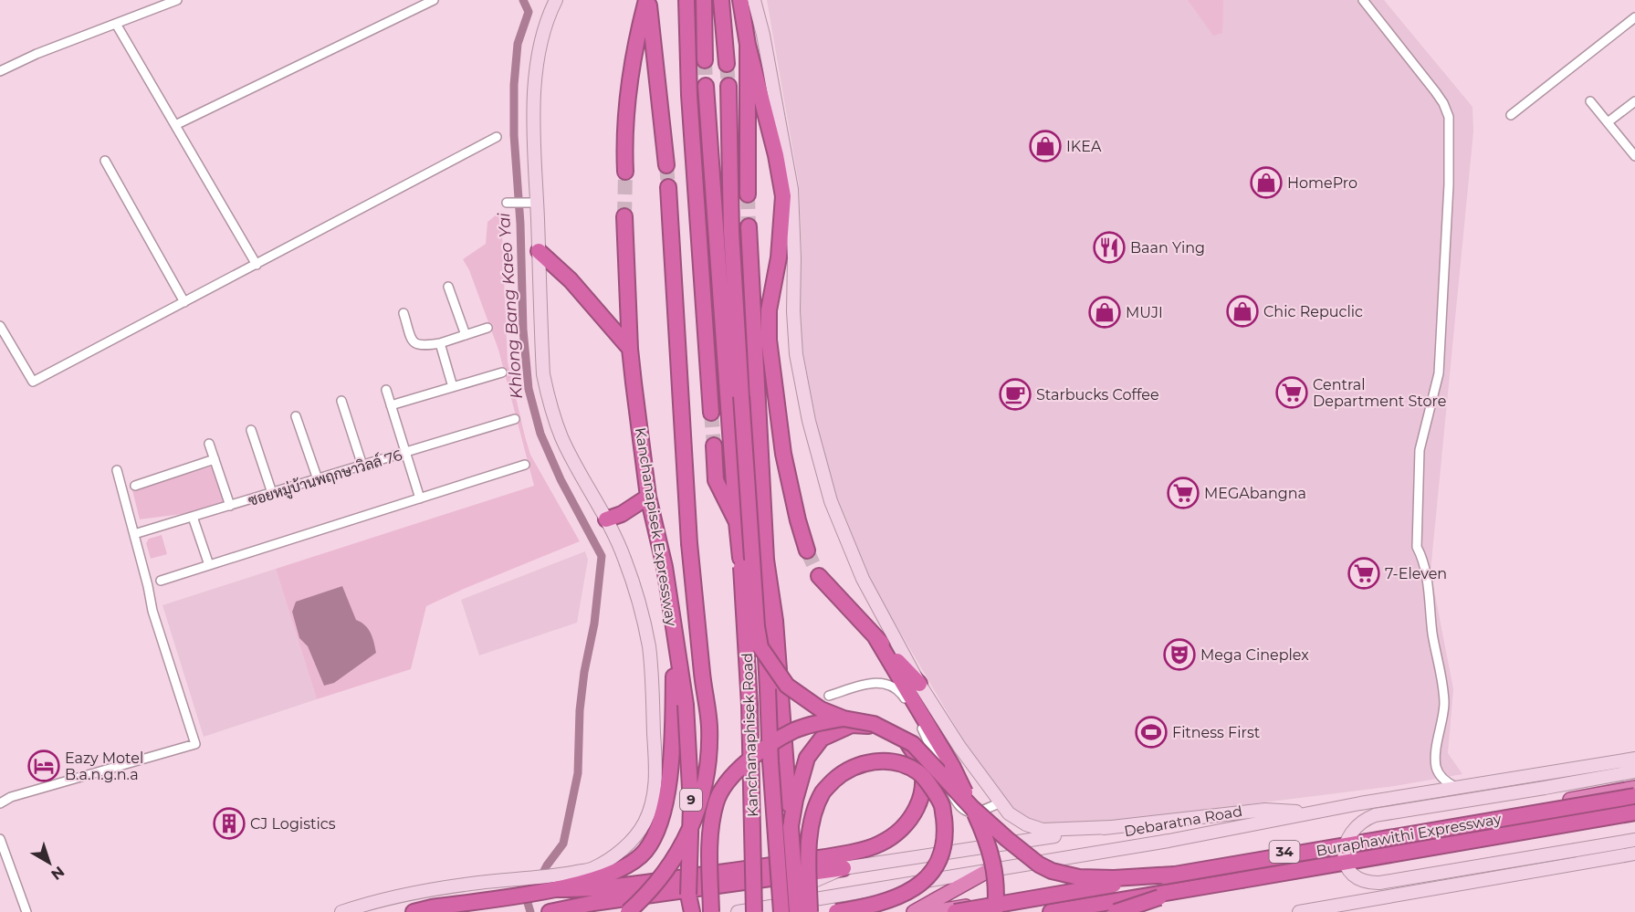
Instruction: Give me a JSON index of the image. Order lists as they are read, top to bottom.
{
  "streets": {
    "highway": [
      "Kanchanapisek Expressway",
      "Kanchanaphisek Road",
      "9",
      "Buraphawithi Expressway",
      "34"
    ],
    "main road": ["Debaratna Road"],
    "street": ["ซอยหมู่บ้านพฤกษาวิลล์ 76"]
  },
  "crossings": [
    ["Kanchanapisek Expressway", "9"],
    ["Kanchanaphisek Road", "Debaratna Road"]
  ],
  "water": ["Khlong Bang Kaeo Yai"],
  "places": {
    "shop": [
      "IKEA",
      "HomePro",
      "Chic Repuclic",
      "MUJI"
    ],
    "restaurant": ["Baan Ying"],
    "supermarket": ["Central Department Store", "MEGAbangna", "7-Eleven"],
    "cafe": ["Starbucks Coffee"],
    "theatre": ["Mega Cineplex"],
    "sports": ["Fitness First"],
    "hotel": ["Eazy Motel B.a.n.g.n.a"],
    "building": ["CJ Logistics"]
  },
  "north": "bottom right"
}
